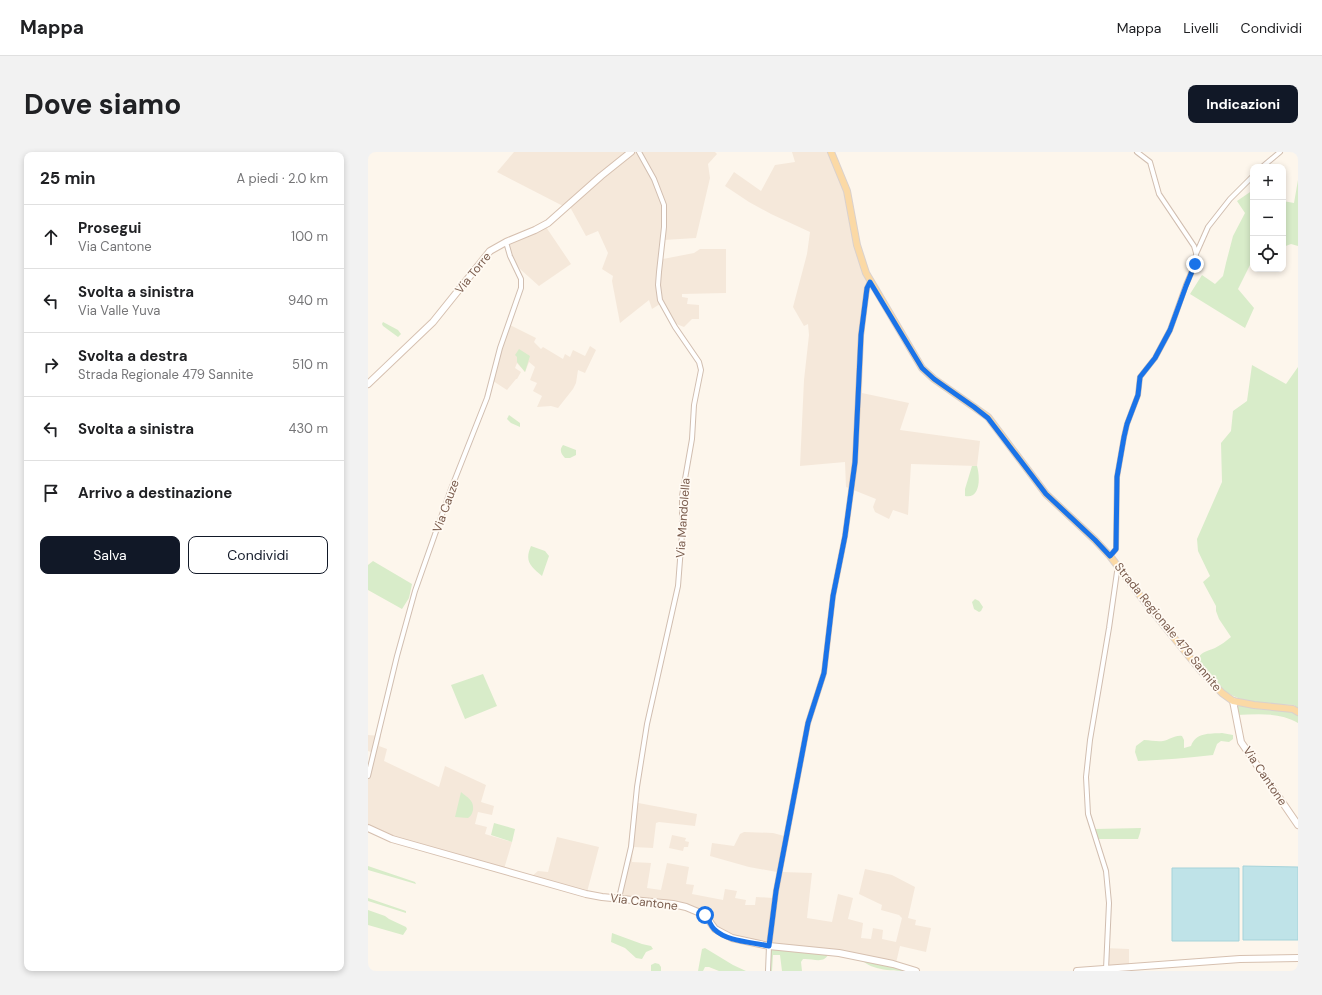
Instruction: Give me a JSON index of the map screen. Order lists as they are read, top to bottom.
{
  "streets": {
    "main road": ["Via Torre", "Strada Regionale 479 Sannite", "Via Cantone"],
    "street": ["Via Cauze", "Via Mandolella"]
  },
  "crossings": [
    ["Via Torre", "Via Cauze"],
    ["Via Mandolella", "Via Cantone"],
    ["Strada Regionale 479 Sannite", "Via Cantone"]
  ],
  "page": {
    "header": "Mappa",
    "nav": ["Mappa", "Livelli", "Condividi"],
    "buttons": [
      "Indicazioni",
      ["Salva", "Condividi"]
    ],
    "title": "Dove siamo",
    "heading": ["25 min", "A piedi · 2.0 km"],
    "map_buttons": ["+", "−"],
    "list": [
      ["Prosegui", "Via Cantone", "100 m"],
      ["Svolta a sinistra", "Via Valle Yuva", "940 m"],
      ["Svolta a destra", "Strada Regionale 479 Sannite", "510 m"],
      ["Svolta a sinistra", "430 m"],
      "Arrivo a destinazione"
    ]
  }
}
